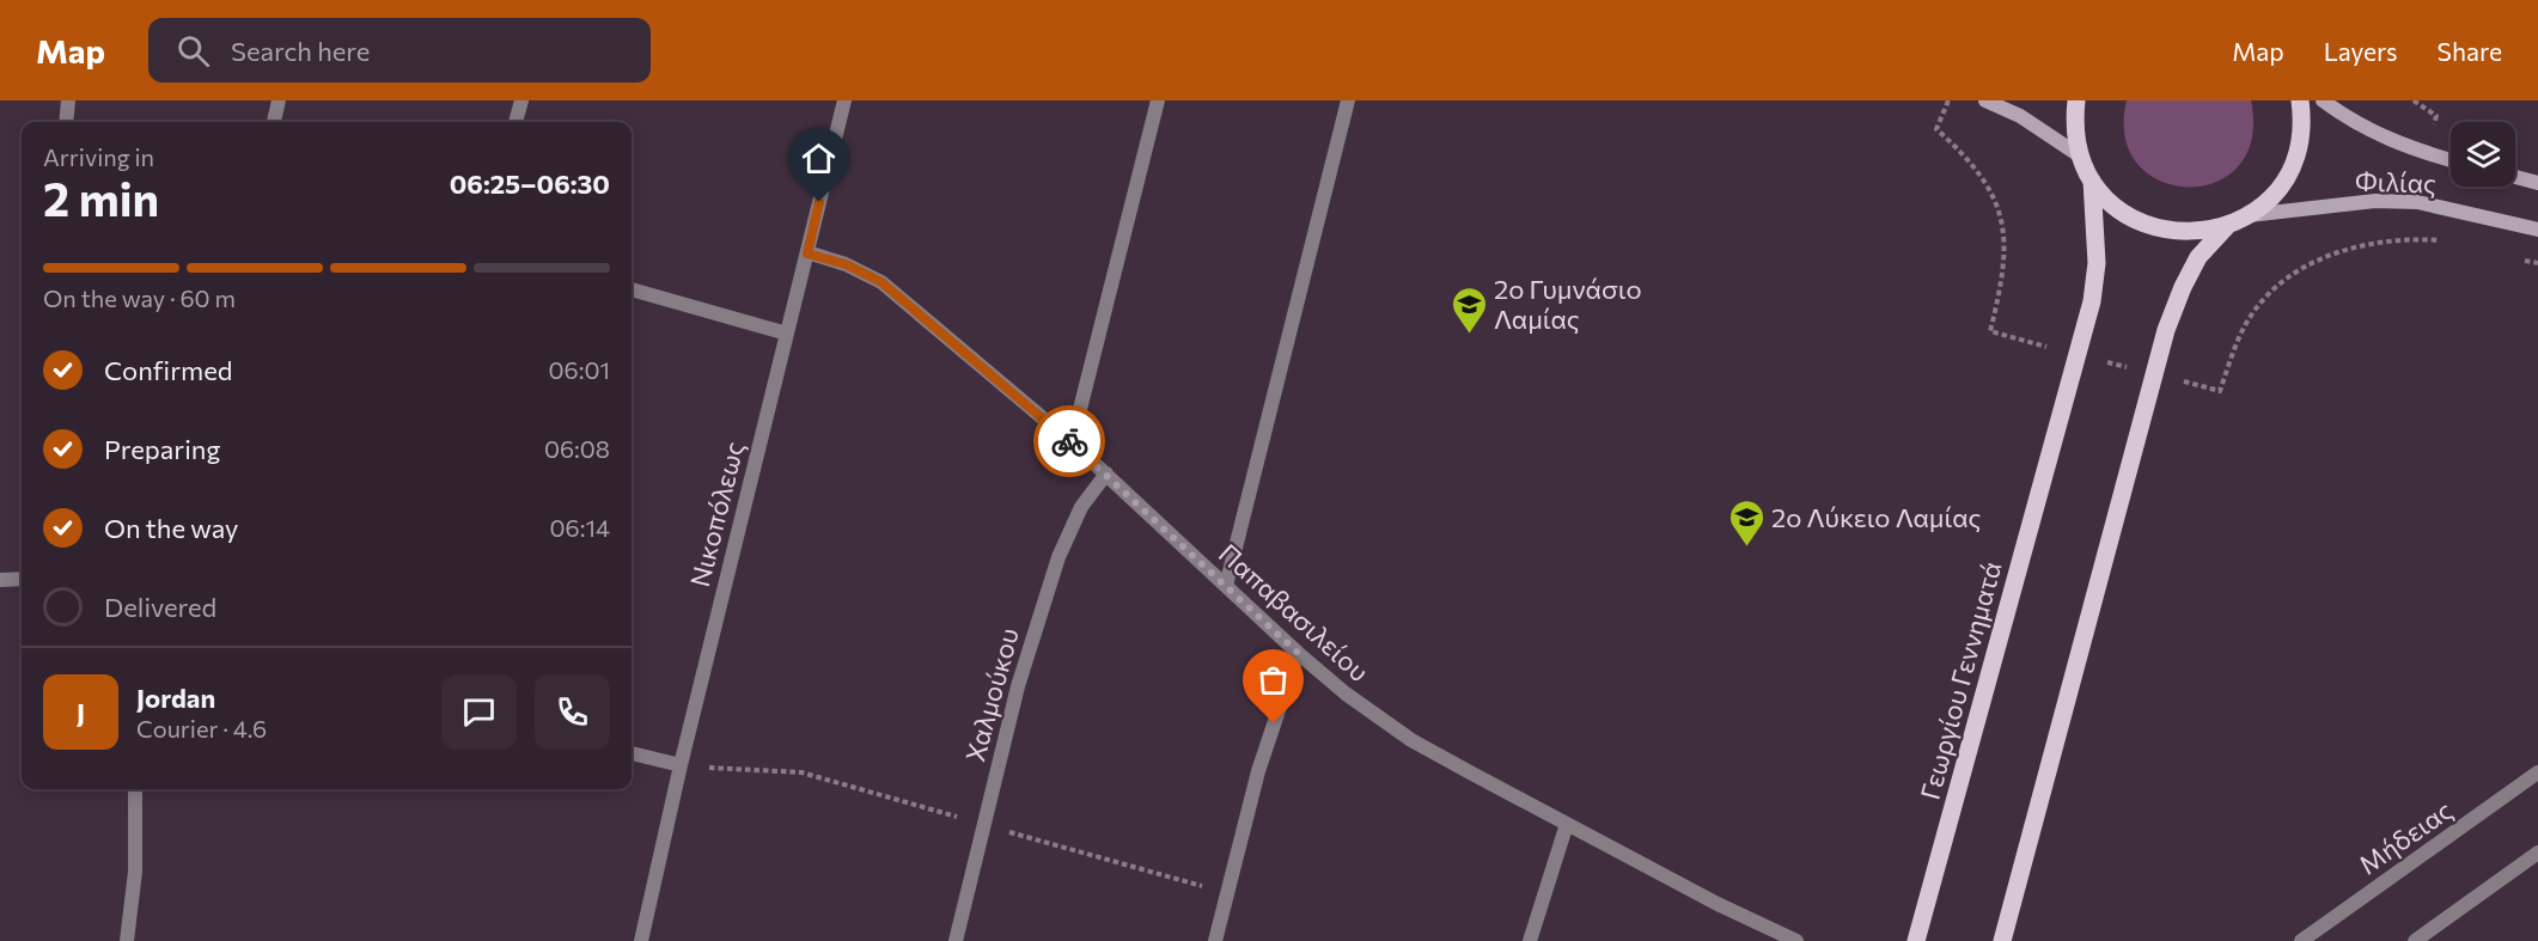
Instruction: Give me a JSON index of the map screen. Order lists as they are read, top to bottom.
{
  "streets": {
    "main road": ["Γεωργίου Γεννηματά"],
    "street": [
      "Φιλίας",
      "Νικοπόλεως",
      "Παπαβασιλείου",
      "Χαλμούκου",
      "Μήδειας"
    ]
  },
  "crossings": [
    ["Φιλίας", "Γεωργίου Γεννηματά"],
    ["Νικοπόλεως", "Παπαβασιλείου"],
    ["Παπαβασιλείου", "Χαλμούκου"]
  ],
  "places": {
    "school or university": ["2ο Γυμνάσιο Λαμίας", "2ο Λύκειο Λαμίας"]
  },
  "page": {
    "header": "Map",
    "search": "Search here",
    "nav": ["Map", "Layers", "Share"],
    "heading": ["2 min", "Arriving in", "06:25–06:30"],
    "panel": ["Jordan", "Courier · 4.6"],
    "bar": "On the way · 60 m",
    "list": [
      ["Confirmed", "06:01"],
      ["Preparing", "06:08"],
      ["On the way", "06:14"],
      "Delivered"
    ],
    "round": "J"
  }
}
